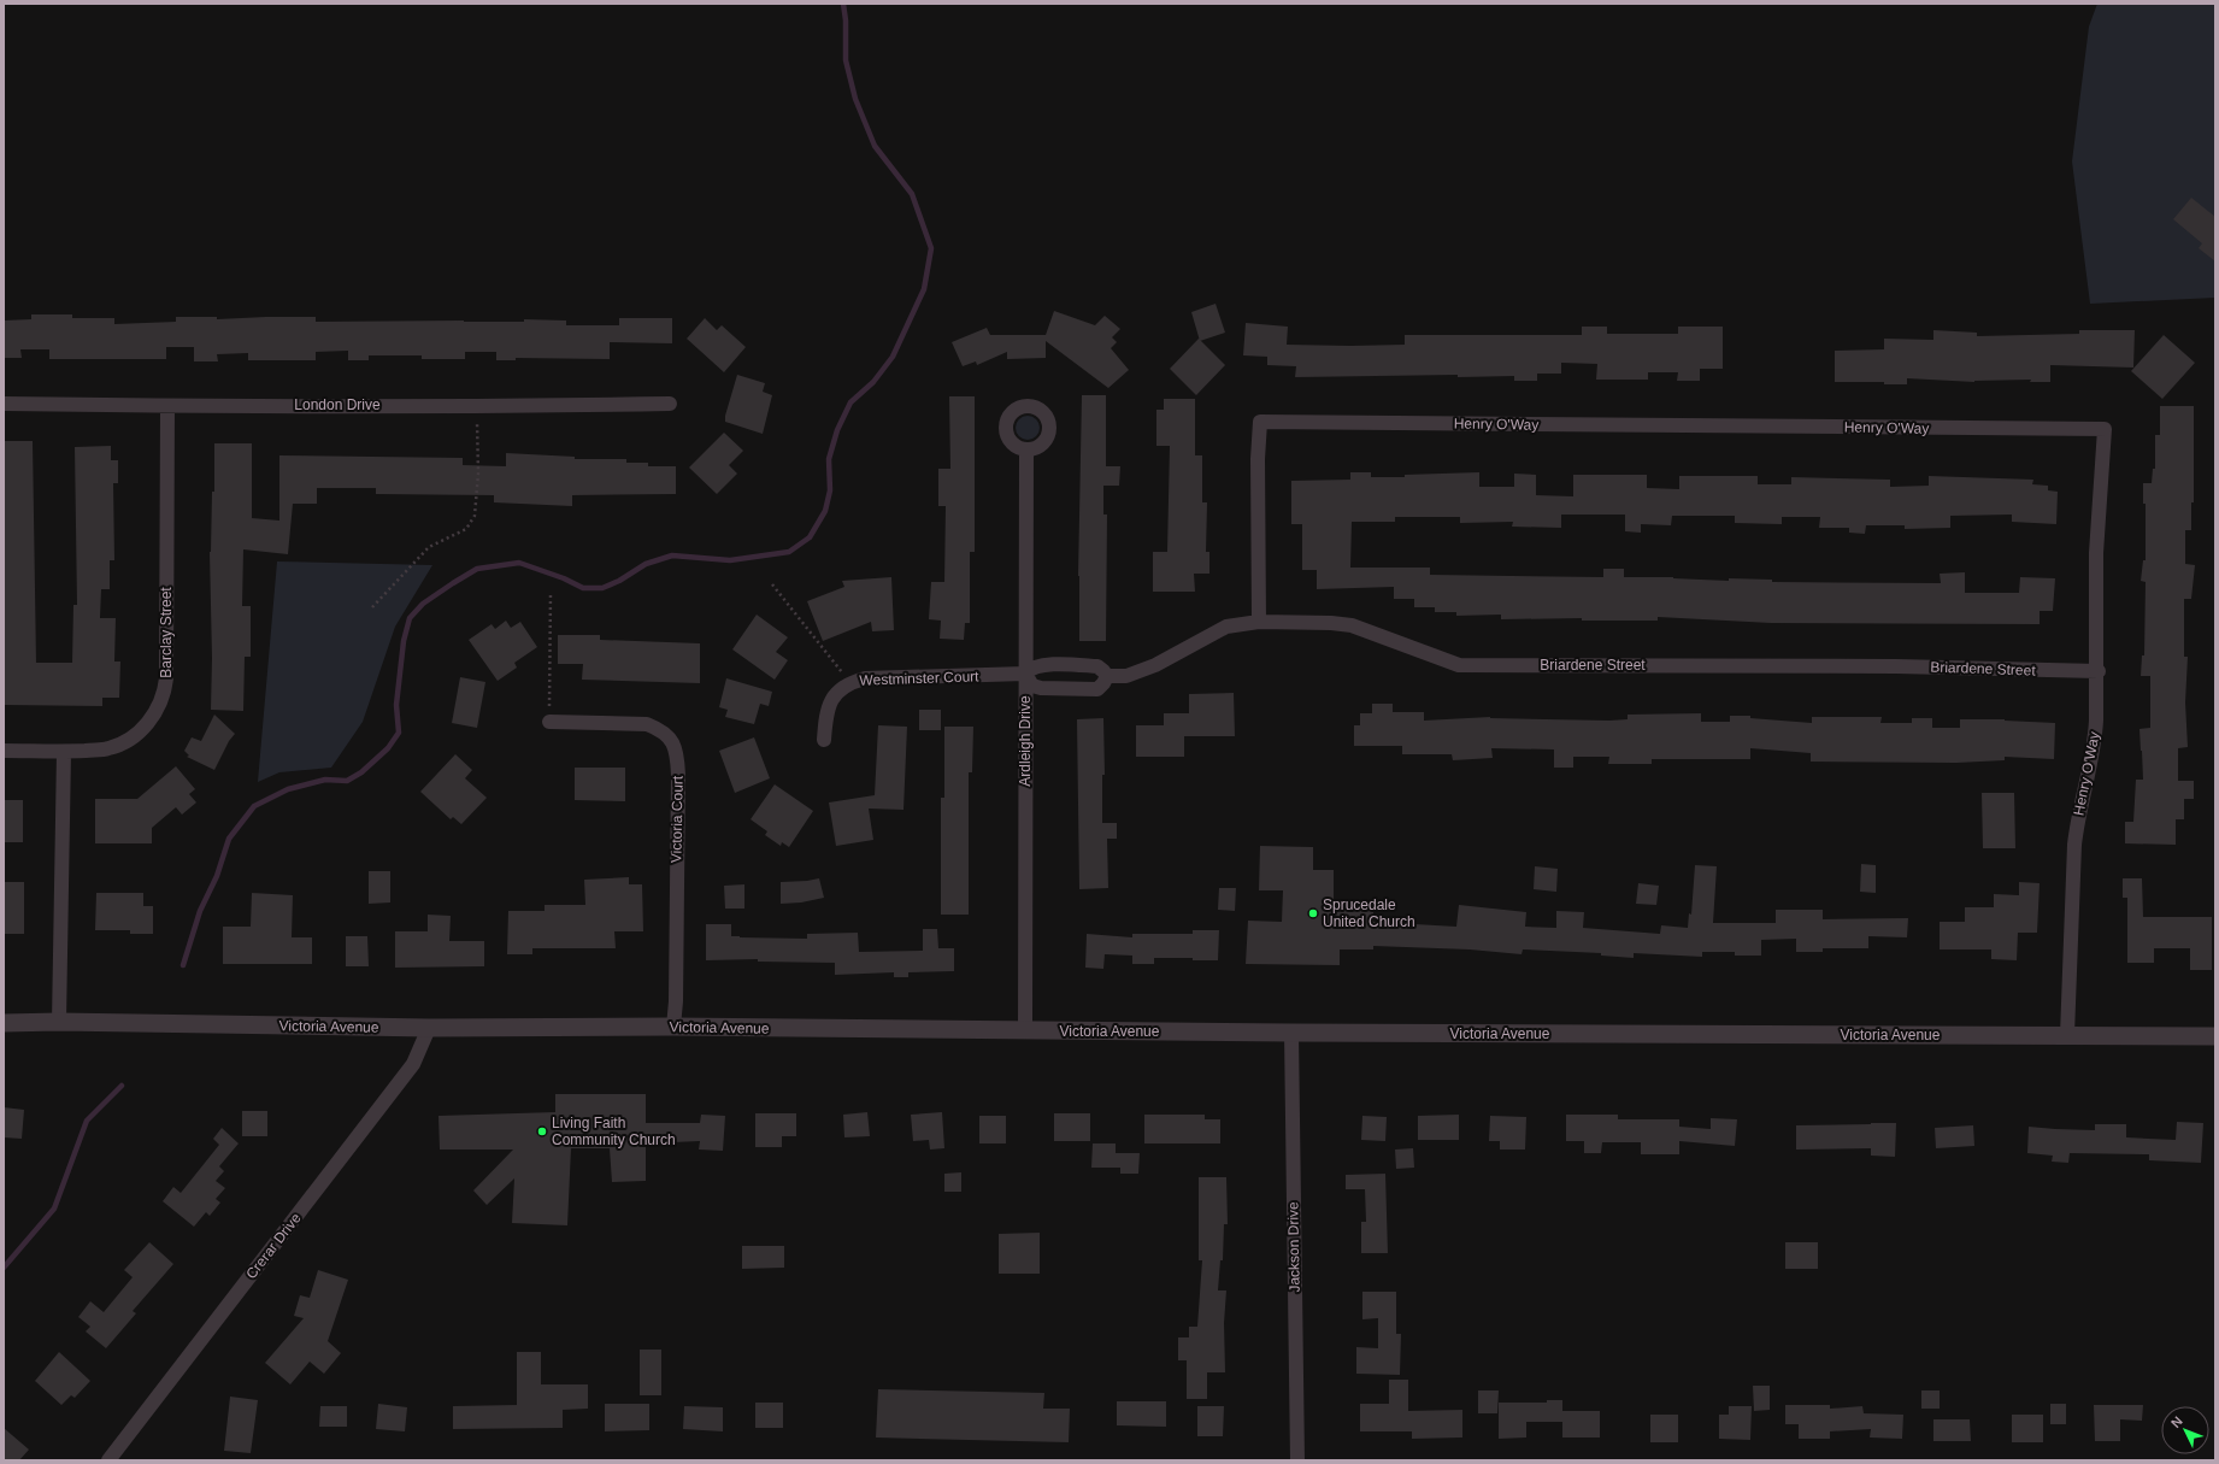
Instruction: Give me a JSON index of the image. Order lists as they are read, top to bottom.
{
  "streets": {
    "street": [
      "London Drive",
      "Henry O'Way",
      "Barclay Street",
      "Briardene Street",
      "Westminster Court",
      "Ardleigh Drive",
      "Victoria Court",
      "Victoria Avenue",
      "Crerar Drive",
      "Jackson Drive"
    ]
  },
  "crossings": [
    ["London Drive", "Barclay Street"],
    ["Henry O'Way", "Briardene Street"],
    ["Henry O'Way", "Victoria Avenue"],
    ["Westminster Court", "Ardleigh Drive"],
    ["Ardleigh Drive", "Victoria Avenue"],
    ["Victoria Court", "Victoria Avenue"],
    ["Victoria Avenue", "Crerar Drive"],
    ["Victoria Avenue", "Jackson Drive"]
  ],
  "places": ["Sprucedale United Church", "Living Faith Community Church"],
  "north": "top left"
}
